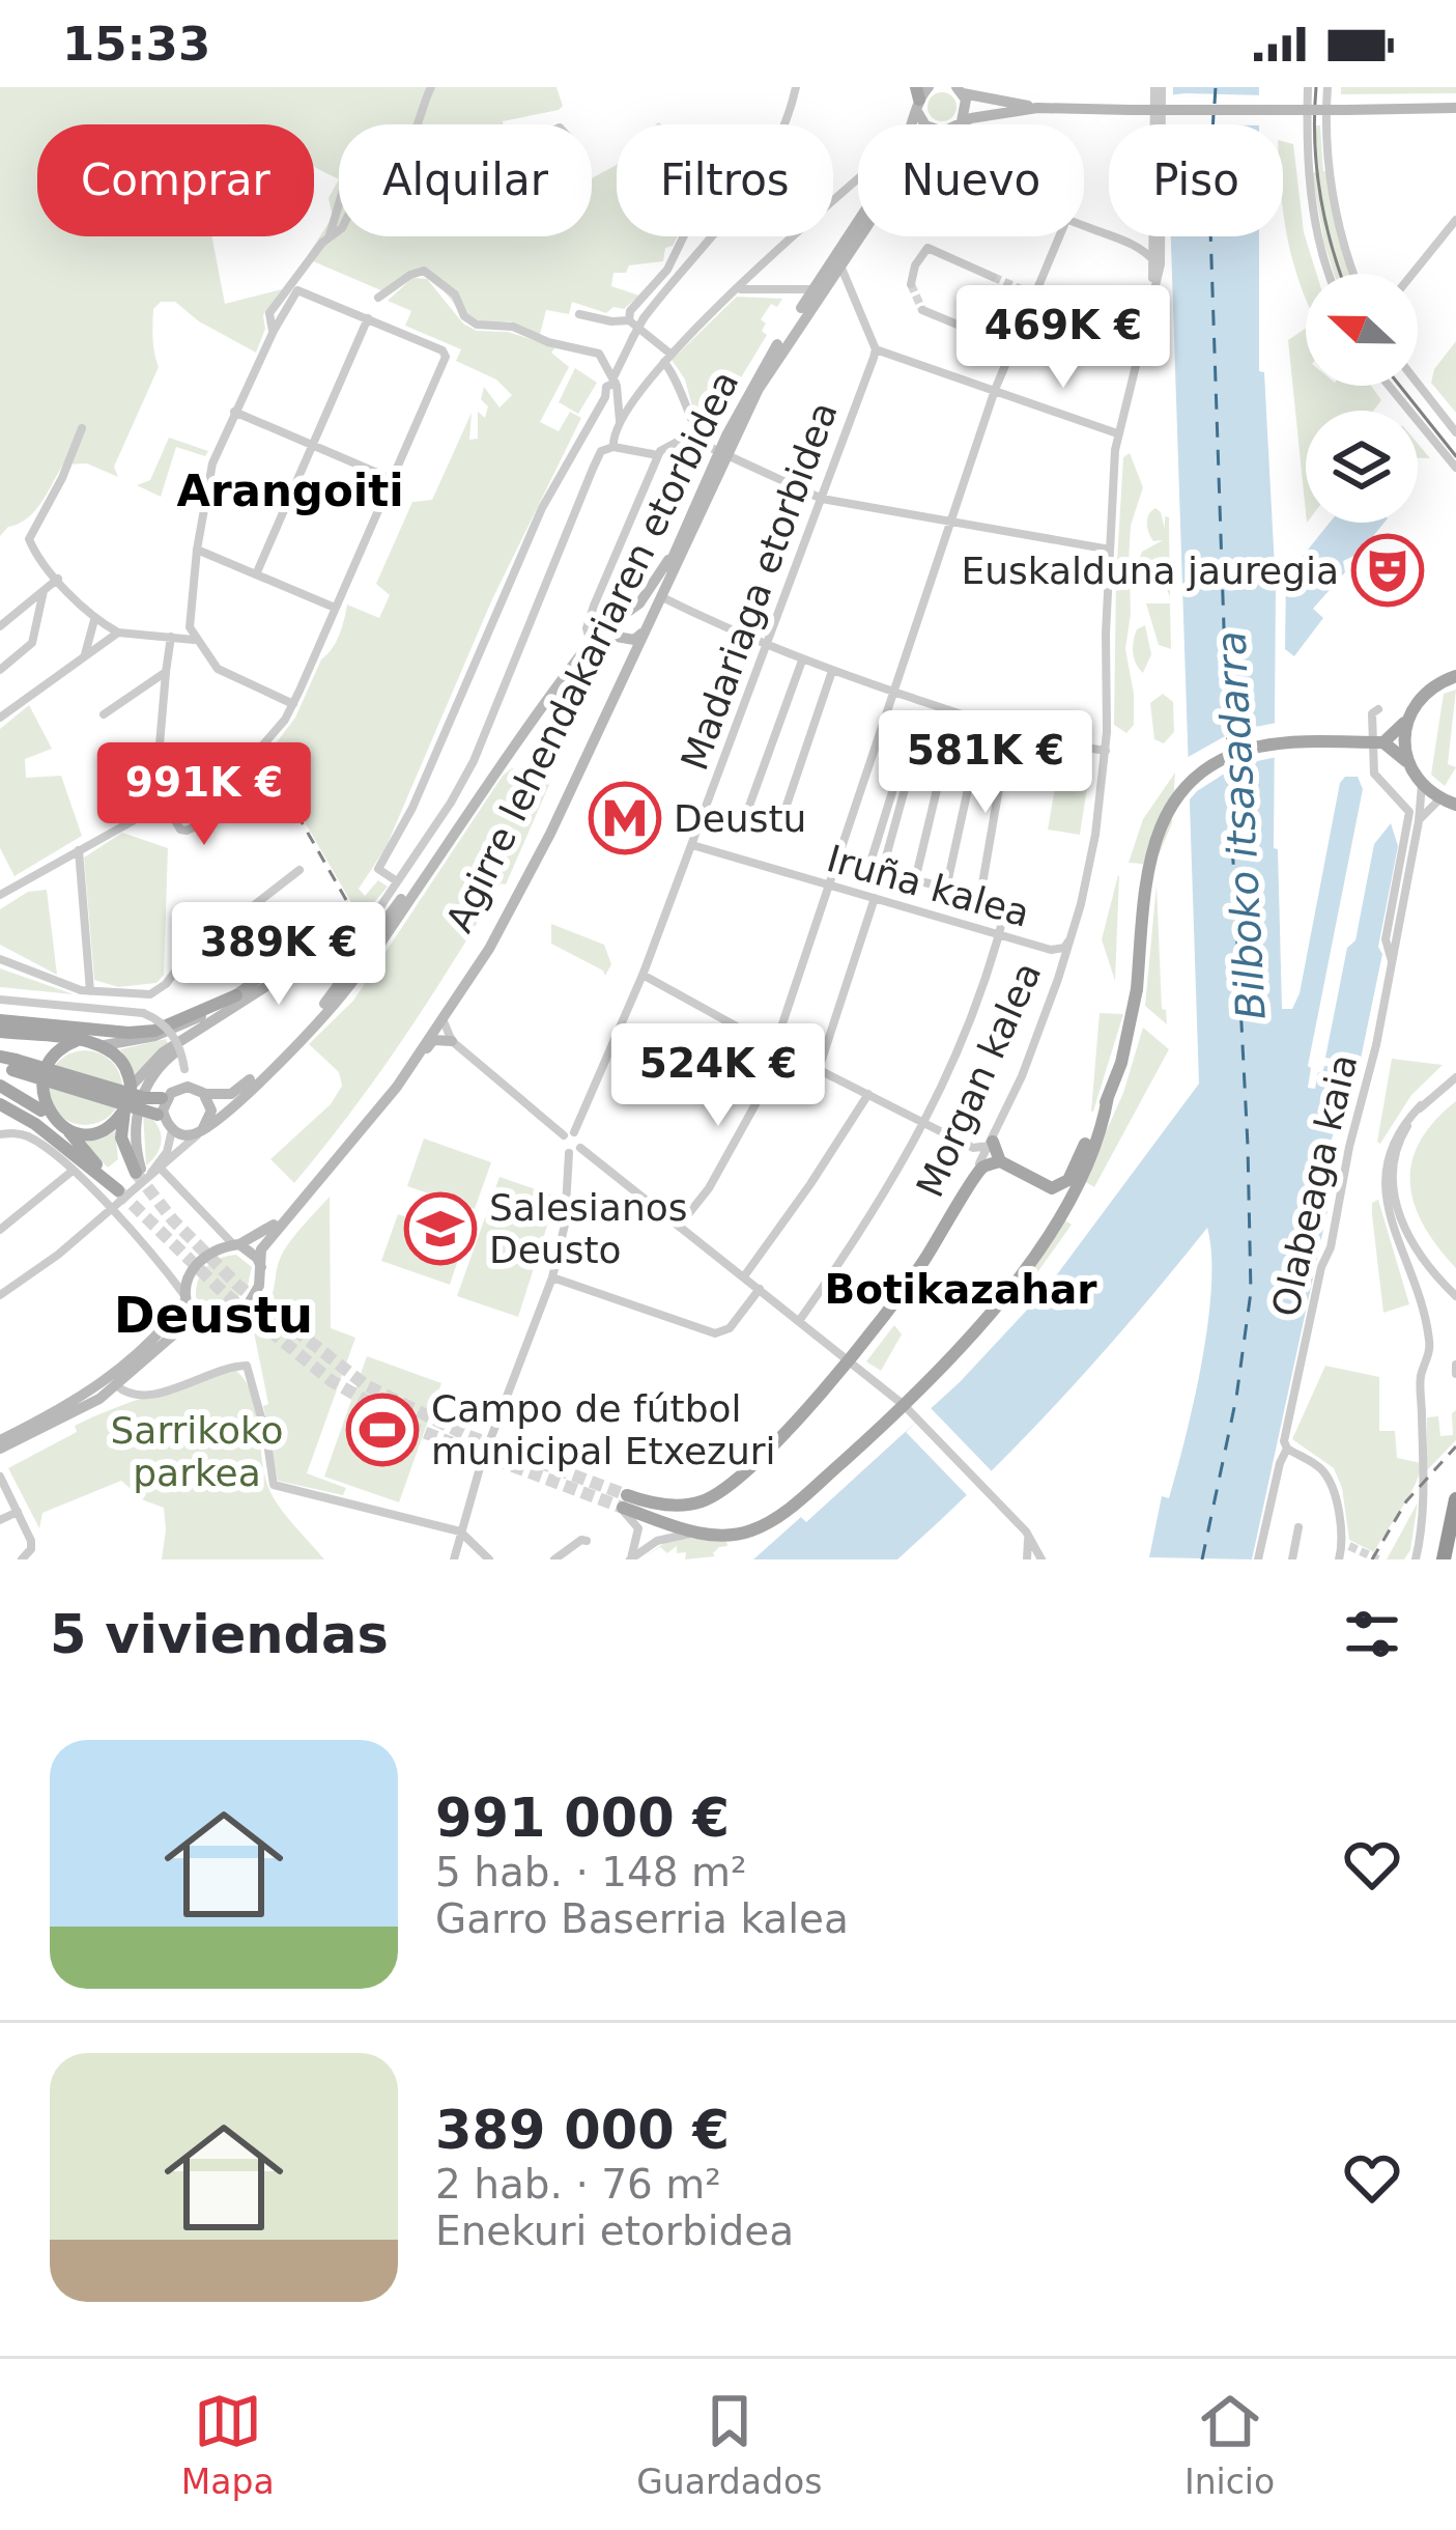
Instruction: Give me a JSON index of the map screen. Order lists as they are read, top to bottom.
{
  "streets": {
    "main road": ["Agirre lehendakariaren etorbidea", "Morgan kalea"],
    "street": ["Madariaga etorbidea", "Iruña kalea", "Olabeaga kaia"]
  },
  "crossings": [
    ["Madariaga etorbidea", "Iruña kalea"],
    ["Iruña kalea", "Morgan kalea"]
  ],
  "districts": ["Arangoiti", "Botikazahar", "Deustu"],
  "water": ["Bilboko itsasadarra"],
  "parks": ["Sarrikoko parkea"],
  "places": {
    "theatre": ["Euskalduna jauregia"],
    "metro station": ["Deustu"],
    "school or university": ["Salesianos Deusto"],
    "sports": ["Campo de fútbol municipal Etxezuri"]
  },
  "north": "left",
  "page": {
    "status": "15:33",
    "chip": [
      "Comprar",
      "Alquilar",
      "Filtros",
      "Nuevo",
      "Piso"
    ],
    "price": [
      "469K €",
      "581K €",
      "991K €",
      "389K €",
      "524K €"
    ],
    "heading": "5 viviendas",
    "list": [
      {
        "name": "991 000 €",
        "note": "5 hab. · 148 m² · Garro Baserria kalea"
      },
      {
        "name": "389 000 €",
        "note": "2 hab. · 76 m² · Enekuri etorbidea"
      }
    ],
    "tabs": ["Mapa", "Guardados", "Inicio"]
  }
}
